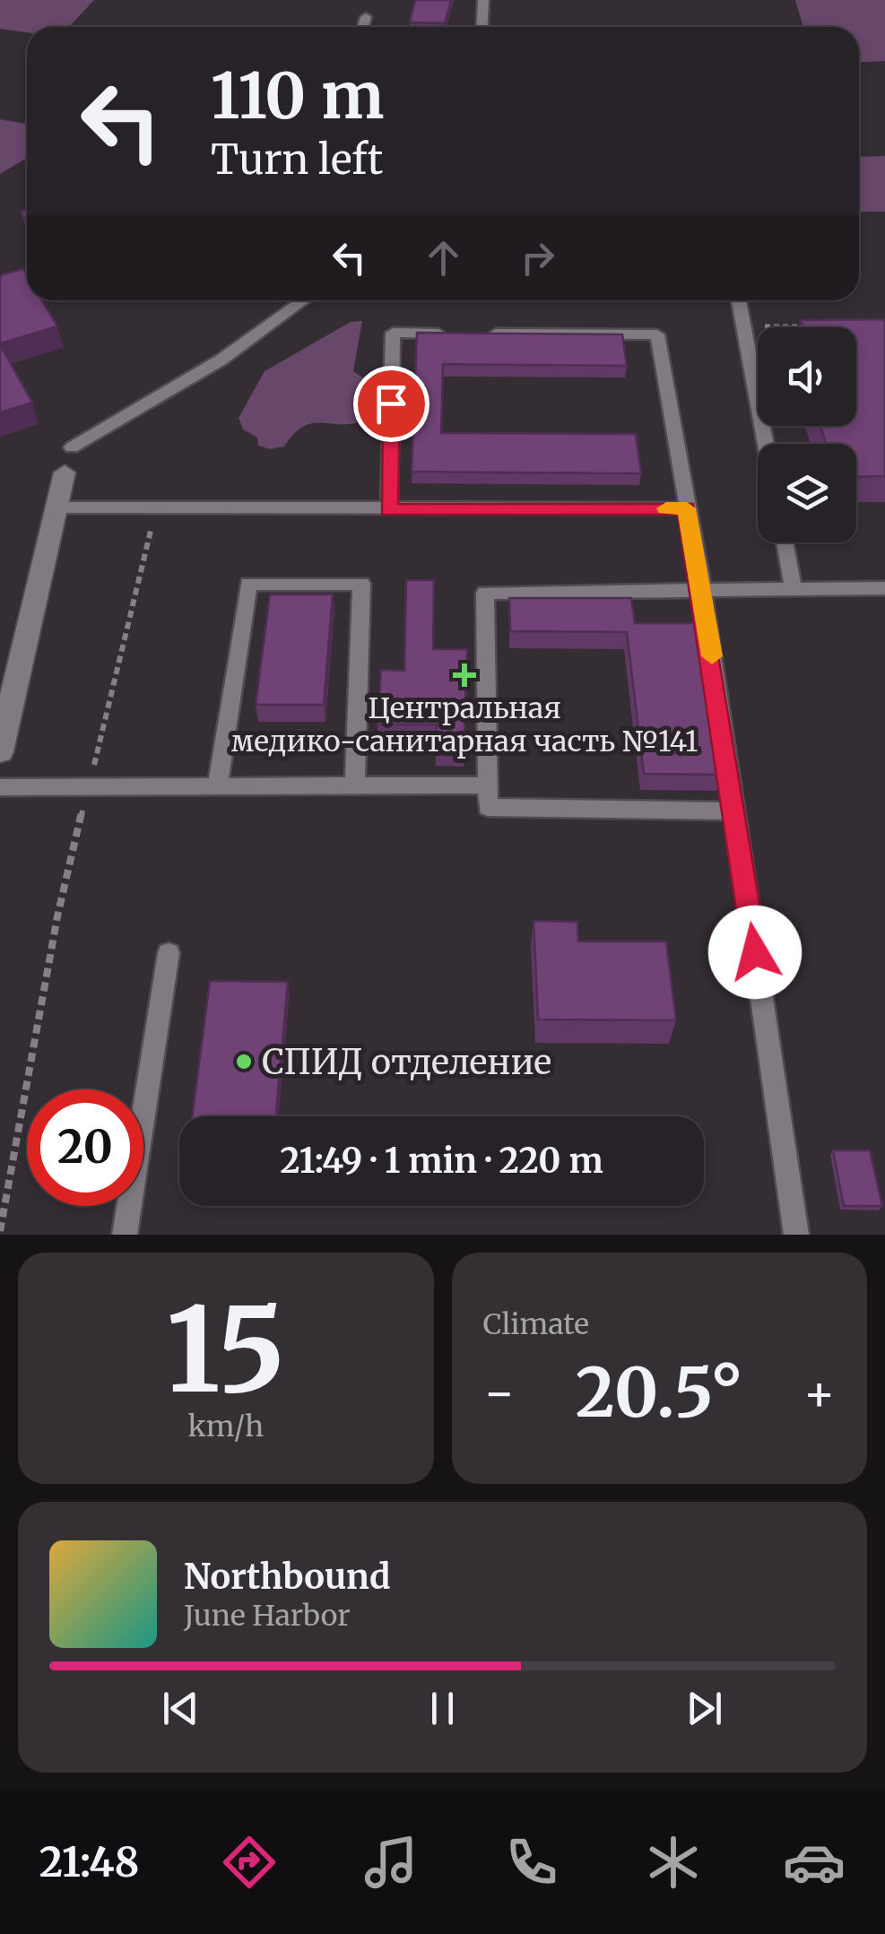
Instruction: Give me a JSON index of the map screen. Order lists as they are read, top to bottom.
{
  "places": {
    "health": ["Центральная медико-санитарная часть №141"],
    "other": ["СПИД отделение"]
  },
  "page": {
    "turn": ["110 m", "Turn left"],
    "limit": "20",
    "trip": "21:49 · 1 min · 220 m",
    "tile": [
      ["15", "km/h"],
      "Climate"
    ],
    "heat": ["−", "20.5°", "+"],
    "song": ["Northbound", "June Harbor"],
    "tabs": "21:48"
  }
}
